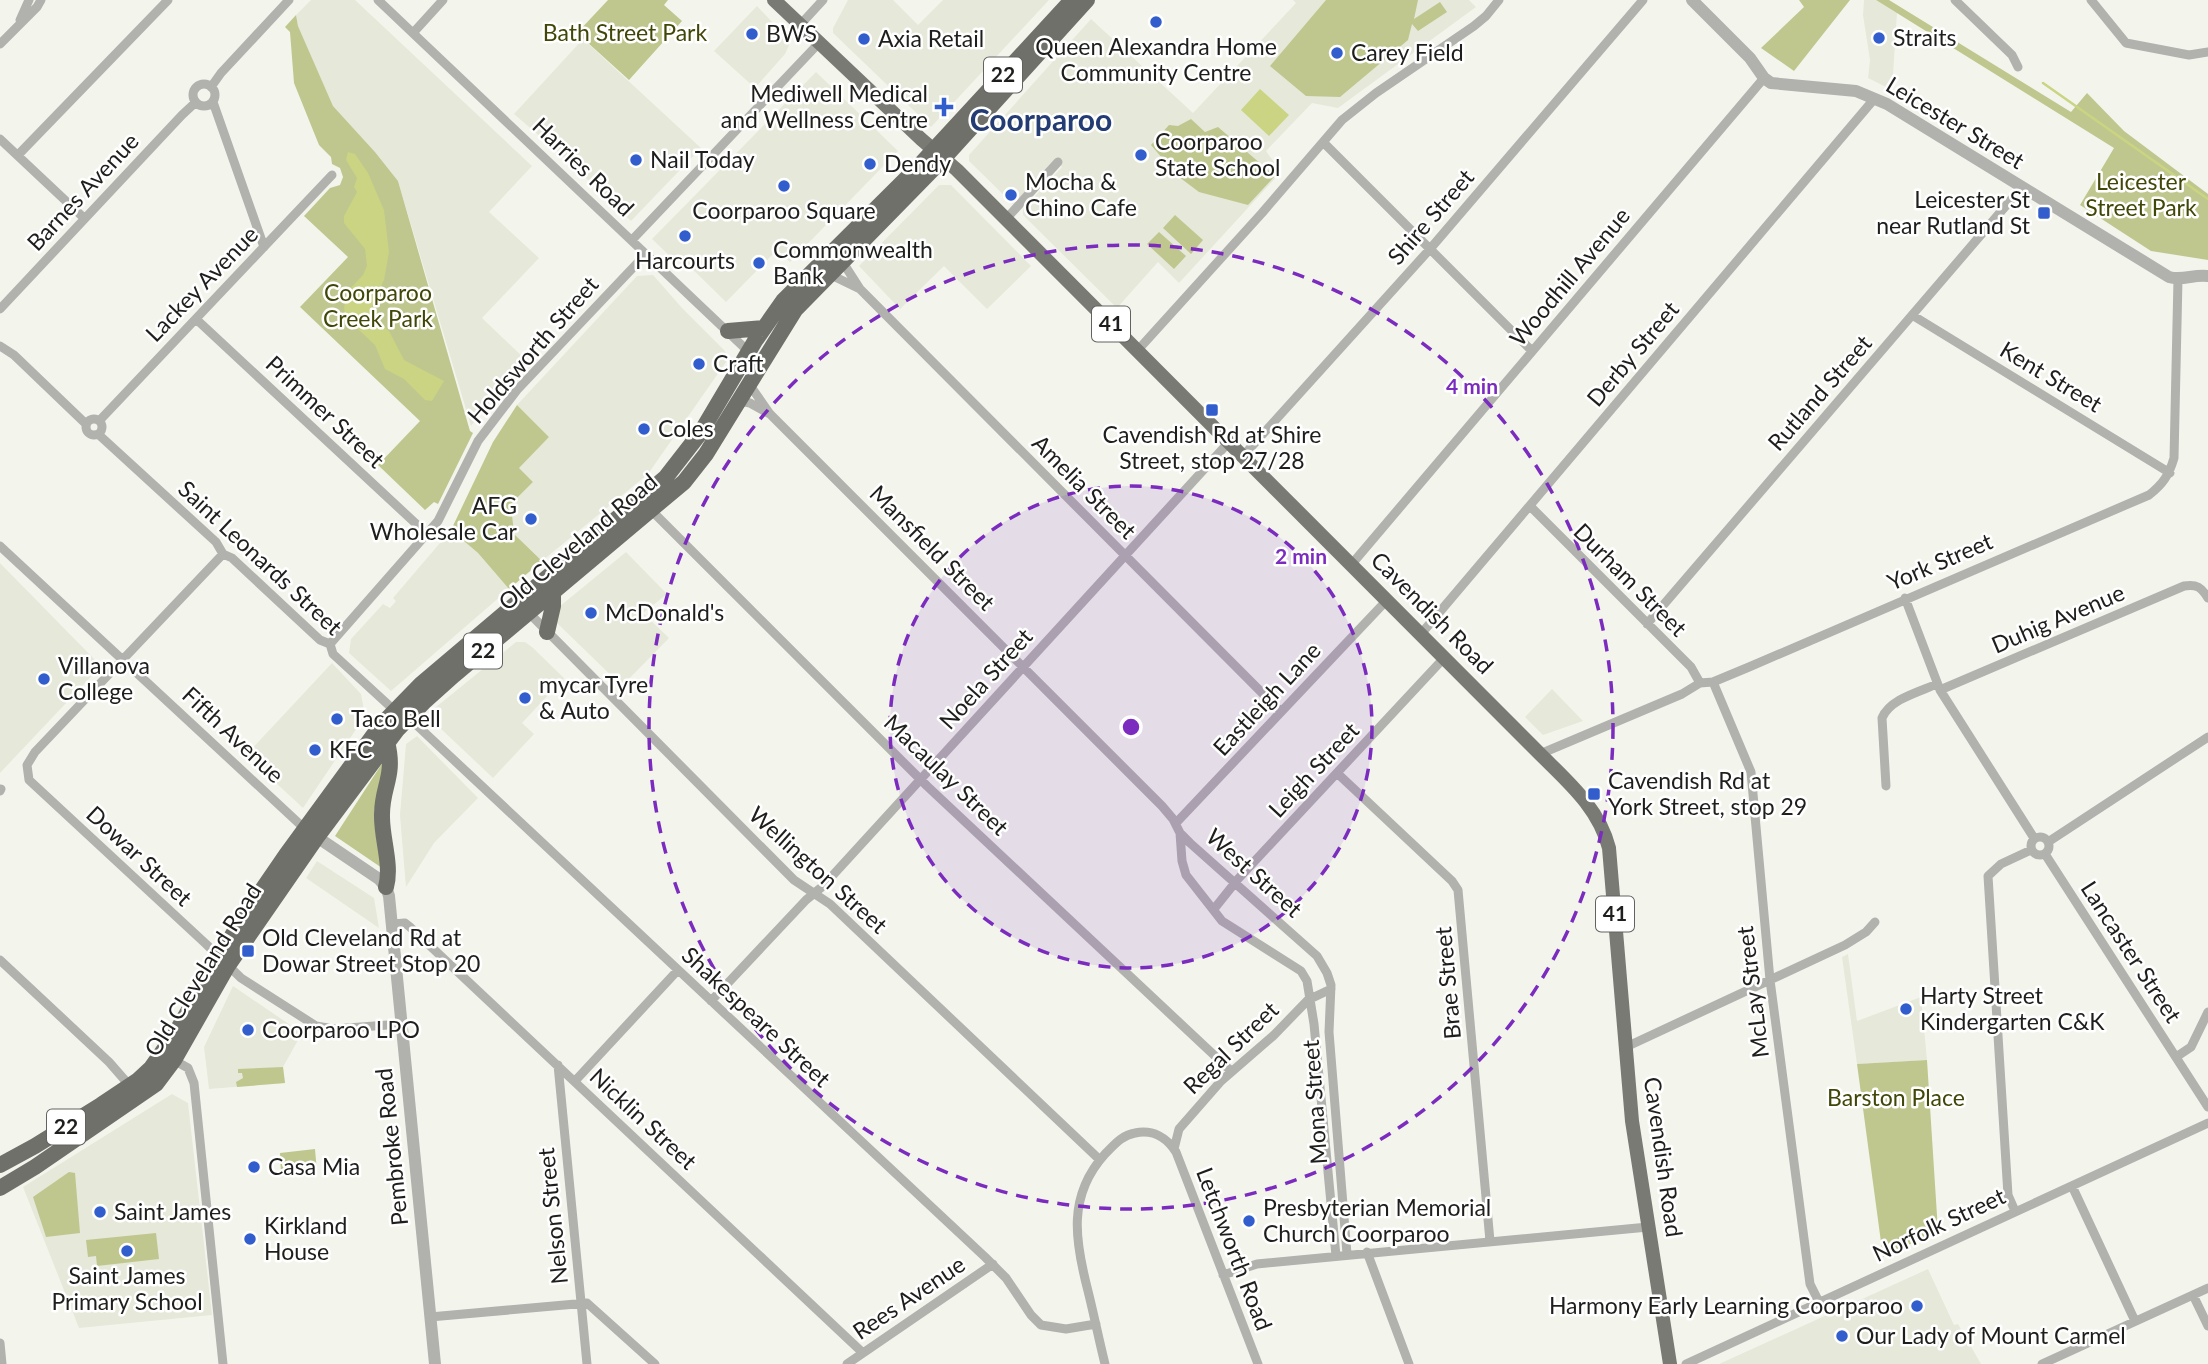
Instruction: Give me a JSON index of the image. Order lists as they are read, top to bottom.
{
  "streets": {
    "highway": ["22", "Old Cleveland Road"],
    "main road": ["41", "Cavendish Road"],
    "street": [
      "Leicester Street",
      "Harries Road",
      "Barnes Avenue",
      "Shire Street",
      "Woodhill Avenue",
      "Lackey Avenue",
      "Holdsworth Street",
      "Derby Street",
      "Kent Street",
      "Rutland Street",
      "Primmer Street",
      "Amelia Street",
      "Mansfield Street",
      "Saint Leonards Street",
      "York Street",
      "Durham Street",
      "Duhig Avenue",
      "Noela Street",
      "Eastleigh Lane",
      "Fifth Avenue",
      "Leigh Street",
      "Macaulay Street",
      "Dowar Street",
      "Wellington Street",
      "West Street",
      "Lancaster Street",
      "Brae Street",
      "McLay Street",
      "Shakespeare Street",
      "Regal Street",
      "Mona Street",
      "Nicklin Street",
      "Pembroke Road",
      "Nelson Street",
      "Norfolk Street",
      "Letchworth Road",
      "Rees Avenue"
    ]
  },
  "crossings": [
    ["Leicester Street", "Woodhill Avenue"],
    ["Leicester Street", "Derby Street"],
    ["Leicester Street", "Rutland Street"],
    ["Harries Road", "Holdsworth Street"],
    ["Harries Road", "Old Cleveland Road"],
    ["Shire Street", "Cavendish Road"],
    ["Woodhill Avenue", "Cavendish Road"],
    ["Lackey Avenue", "Primmer Street"],
    ["Lackey Avenue", "Saint Leonards Street"],
    ["Holdsworth Street", "Primmer Street"],
    ["Holdsworth Street", "Saint Leonards Street"],
    ["Derby Street", "Durham Street"],
    ["Derby Street", "Cavendish Road"],
    ["Kent Street", "Rutland Street"],
    ["Kent Street", "York Street"],
    ["Rutland Street", "Durham Street"],
    ["Amelia Street", "Old Cleveland Road"],
    ["Amelia Street", "Noela Street"],
    ["Amelia Street", "Eastleigh Lane"],
    ["Old Cleveland Road", "Mansfield Street"],
    ["Old Cleveland Road", "Saint Leonards Street"],
    ["Old Cleveland Road", "Cavendish Road"],
    ["Old Cleveland Road", "Fifth Avenue"],
    ["Old Cleveland Road", "Macaulay Street"],
    ["Old Cleveland Road", "Dowar Street"],
    ["Old Cleveland Road", "Wellington Street"],
    ["Old Cleveland Road", "Shakespeare Street"],
    ["Mansfield Street", "Noela Street"],
    ["Mansfield Street", "Eastleigh Lane"],
    ["Mansfield Street", "West Street"],
    ["Saint Leonards Street", "Shakespeare Street"],
    ["York Street", "Durham Street"],
    ["York Street", "Cavendish Road"],
    ["York Street", "McLay Street"],
    ["Cavendish Road", "Noela Street"],
    ["Cavendish Road", "Eastleigh Lane"],
    ["Cavendish Road", "Leigh Street"],
    ["Noela Street", "Macaulay Street"],
    ["Noela Street", "Wellington Street"],
    ["Noela Street", "Shakespeare Street"],
    ["Eastleigh Lane", "West Street"],
    ["Fifth Avenue", "Dowar Street"],
    ["Leigh Street", "West Street"],
    ["Leigh Street", "Brae Street"],
    ["Macaulay Street", "Regal Street"],
    ["Dowar Street", "Pembroke Road"],
    ["West Street", "Regal Street"],
    ["West Street", "Mona Street"],
    ["McLay Street", "Norfolk Street"],
    ["Shakespeare Street", "Rees Avenue"],
    ["Regal Street", "Mona Street"],
    ["Regal Street", "Letchworth Road"],
    ["Nicklin Street", "Pembroke Road"],
    ["Nicklin Street", "Nelson Street"],
    ["Nicklin Street", "Rees Avenue"]
  ],
  "districts": ["Coorparoo"],
  "parks": [
    "Bath Street Park",
    "Leicester Street Park",
    "Coorparoo Creek Park",
    "Barston Place"
  ],
  "places": {
    "other": [
      "Queen Alexandra Home Community Centre",
      "BWS",
      "Straits",
      "Axia Retail",
      "Carey Field",
      "Coorparoo State School",
      "Nail Today",
      "Dendy",
      "Coorparoo Square",
      "Mocha & Chino Cafe",
      "Harcourts",
      "Commonwealth Bank",
      "Craft",
      "Coles",
      "AFG Wholesale Car",
      "McDonald's",
      "Villanova College",
      "mycar Tyre & Auto",
      "Taco Bell",
      "KFC",
      "Harty Street Kindergarten C&K",
      "Coorparoo LPO",
      "Casa Mia",
      "Saint James",
      "Presbyterian Memorial Church Coorparoo",
      "Kirkland House",
      "Saint James Primary School",
      "Harmony Early Learning Coorparoo",
      "Our Lady of Mount Carmel"
    ],
    "health": ["Mediwell Medical and Wellness Centre"],
    "transit": [
      "Leicester St near Rutland St",
      "Cavendish Rd at Shire Street, stop 27/28",
      "Cavendish Rd at York Street, stop 29",
      "Old Cleveland Rd at Dowar Street Stop 20"
    ]
  },
  "rings": ["4 min", "2 min"]
}
